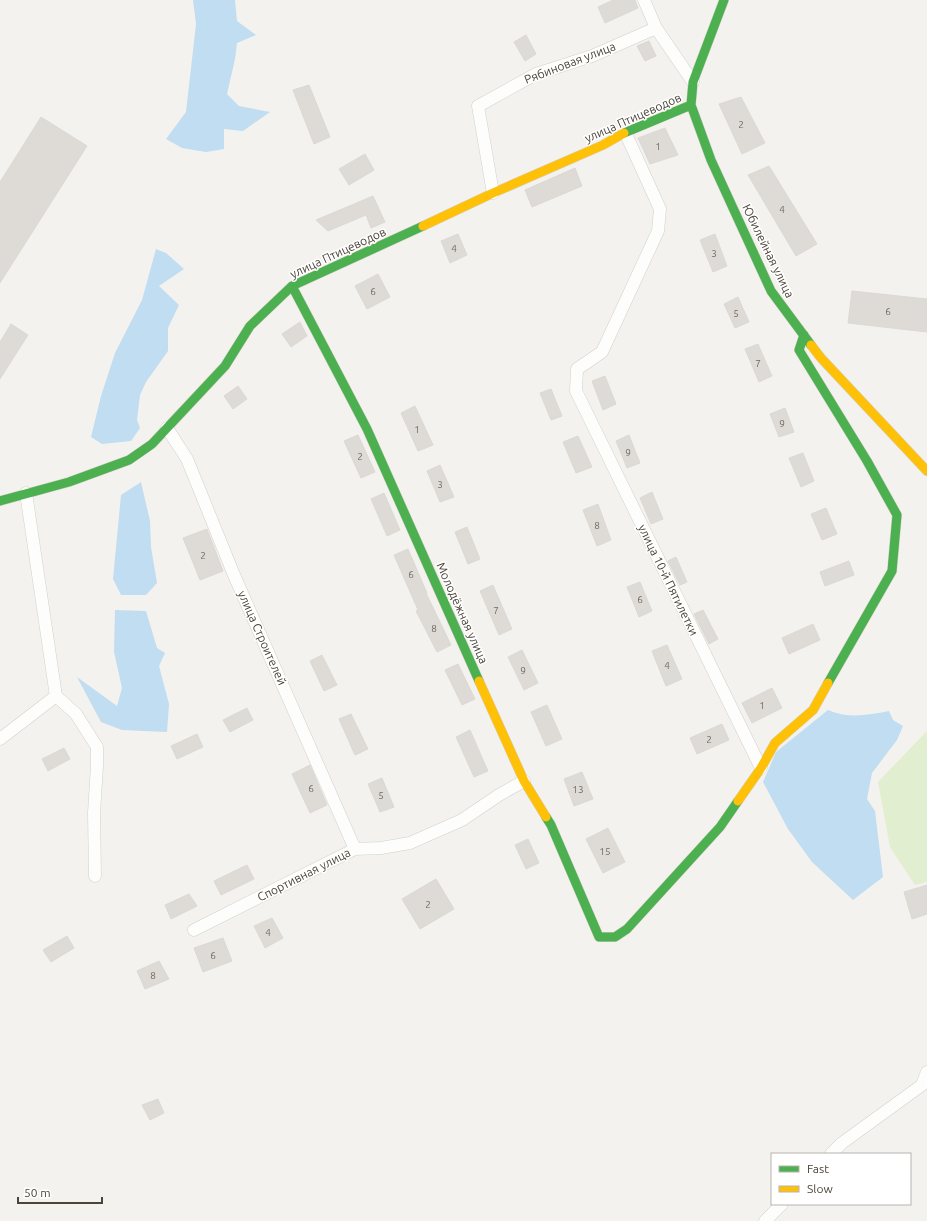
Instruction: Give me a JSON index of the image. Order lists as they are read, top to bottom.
{
  "streets": {
    "street": [
      "Рябиновая улица",
      "улица Птицеводов",
      "Юбилейная улица",
      "улица 10-й Пятилетки",
      "Молодёжная улица",
      "улица Строителей",
      "Спортивная улица"
    ]
  },
  "crossings": [
    ["Рябиновая улица", "улица Птицеводов"],
    ["улица Птицеводов", "Юбилейная улица"],
    ["улица Птицеводов", "улица 10-й Пятилетки"],
    ["улица Птицеводов", "Молодёжная улица"],
    ["улица Птицеводов", "улица Строителей"],
    ["улица 10-й Пятилетки", "Молодёжная улица"],
    ["Молодёжная улица", "Спортивная улица"],
    ["улица Строителей", "Спортивная улица"]
  ],
  "house_numbers": [
    "2",
    "1",
    "4",
    "4",
    "3",
    "6",
    "6",
    "5",
    "7",
    "9",
    "1",
    "9",
    "2",
    "3",
    "8",
    "2",
    "6",
    "6",
    "7",
    "8",
    "4",
    "9",
    "1",
    "2",
    "6",
    "13",
    "5",
    "15",
    "2",
    "4",
    "6",
    "8"
  ],
  "legend": ["Fast", "Slow"],
  "scale_bar": "50 m"
}
